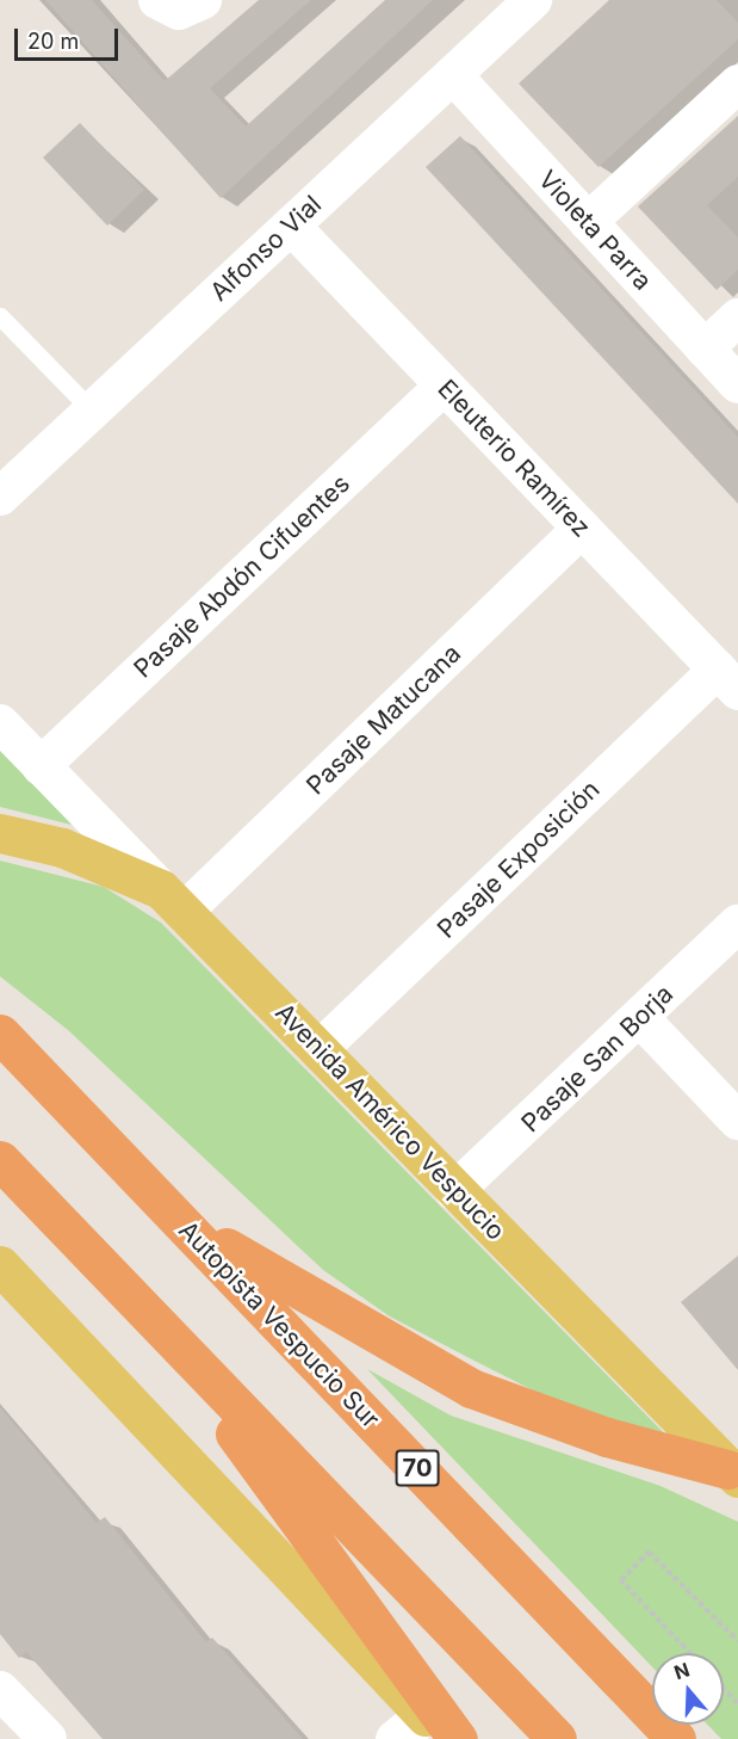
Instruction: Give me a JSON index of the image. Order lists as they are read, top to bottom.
{
  "streets": {
    "highway": ["Autopista Vespucio Sur", "70"],
    "main road": ["Avenida Américo Vespucio"],
    "street": [
      "Violeta Parra",
      "Alfonso Vial",
      "Eleuterio Ramírez",
      "Pasaje Abdón Cifuentes",
      "Pasaje Matucana",
      "Pasaje Exposición",
      "Pasaje San Borja"
    ]
  },
  "crossings": [
    ["Violeta Parra", "Alfonso Vial"],
    ["Alfonso Vial", "Eleuterio Ramírez"],
    ["Eleuterio Ramírez", "Pasaje Abdón Cifuentes"],
    ["Eleuterio Ramírez", "Pasaje Matucana"],
    ["Eleuterio Ramírez", "Pasaje Exposición"],
    ["Pasaje Matucana", "Avenida Américo Vespucio"],
    ["Pasaje Exposición", "Avenida Américo Vespucio"],
    ["Pasaje San Borja", "Avenida Américo Vespucio"]
  ],
  "scale_bar": "20 m",
  "north": "top"
}
